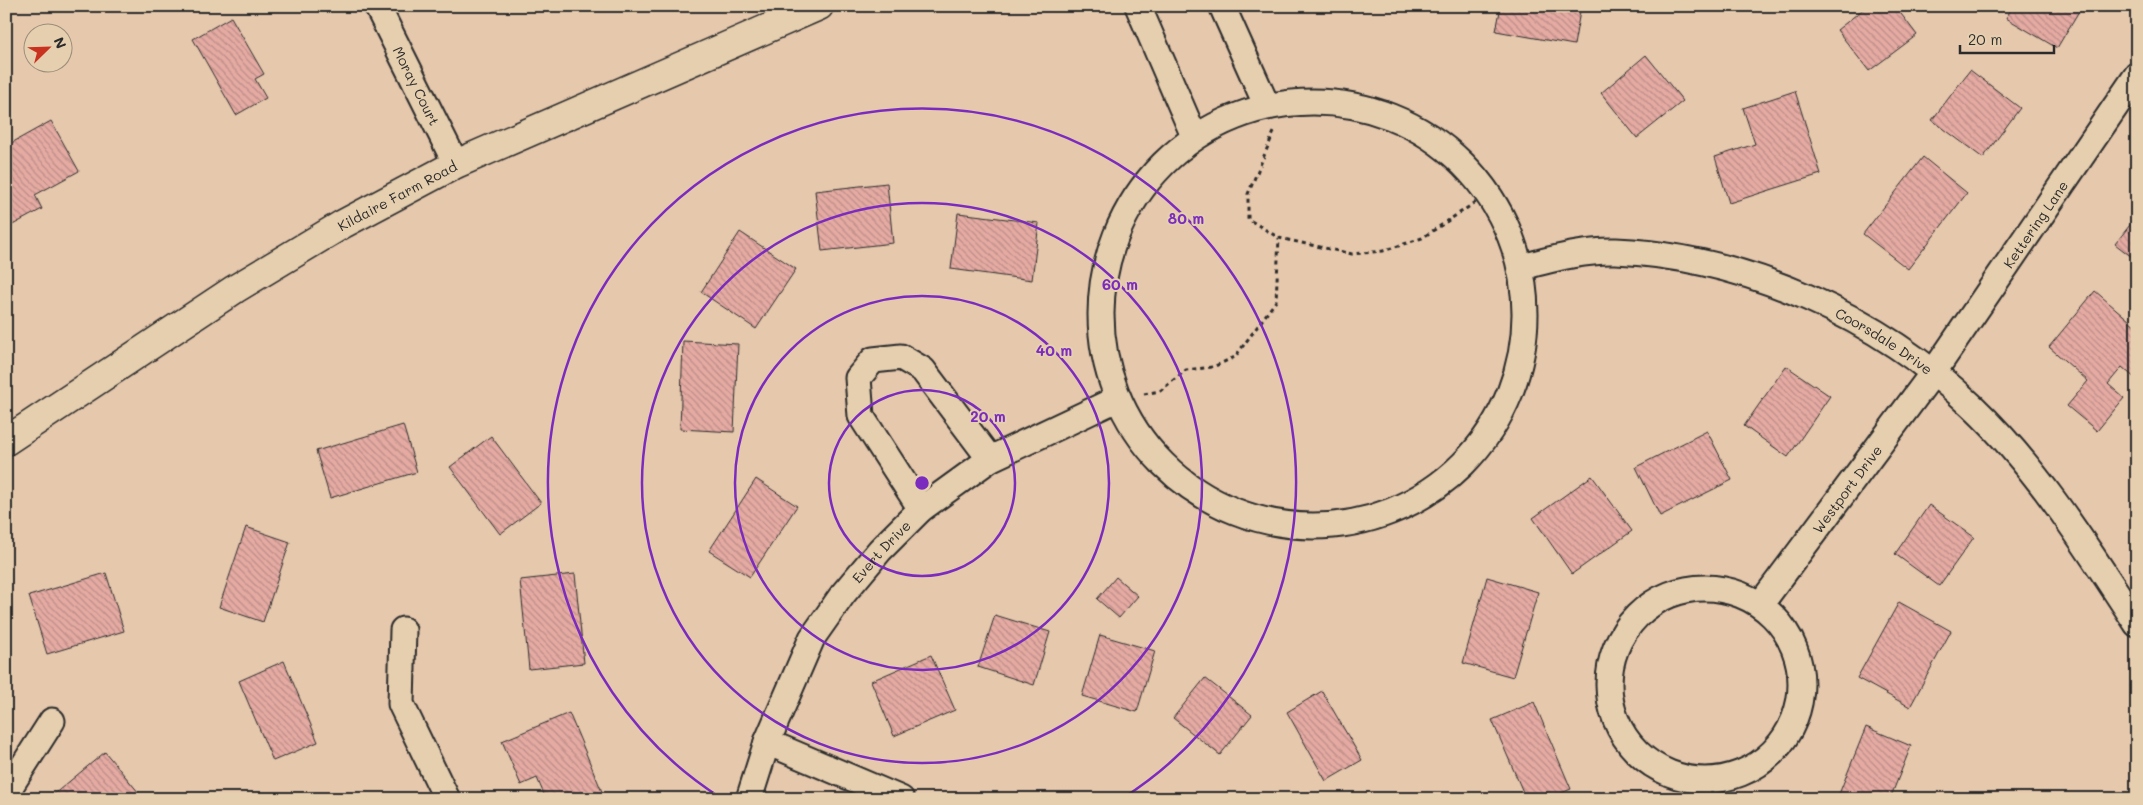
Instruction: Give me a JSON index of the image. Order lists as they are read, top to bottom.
{
  "streets": {
    "main road": ["Kildaire Farm Road"],
    "street": [
      "Moray Court",
      "Kettering Lane",
      "Coorsdale Drive",
      "Westport Drive",
      "Evert Drive"
    ]
  },
  "crossings": [
    ["Moray Court", "Kildaire Farm Road"],
    ["Kettering Lane", "Coorsdale Drive"],
    ["Kettering Lane", "Westport Drive"],
    ["Coorsdale Drive", "Westport Drive"]
  ],
  "scale_bar": "20 m",
  "north": "top right",
  "rings": [
    "80 m",
    "60 m",
    "40 m",
    "20 m"
  ]
}
